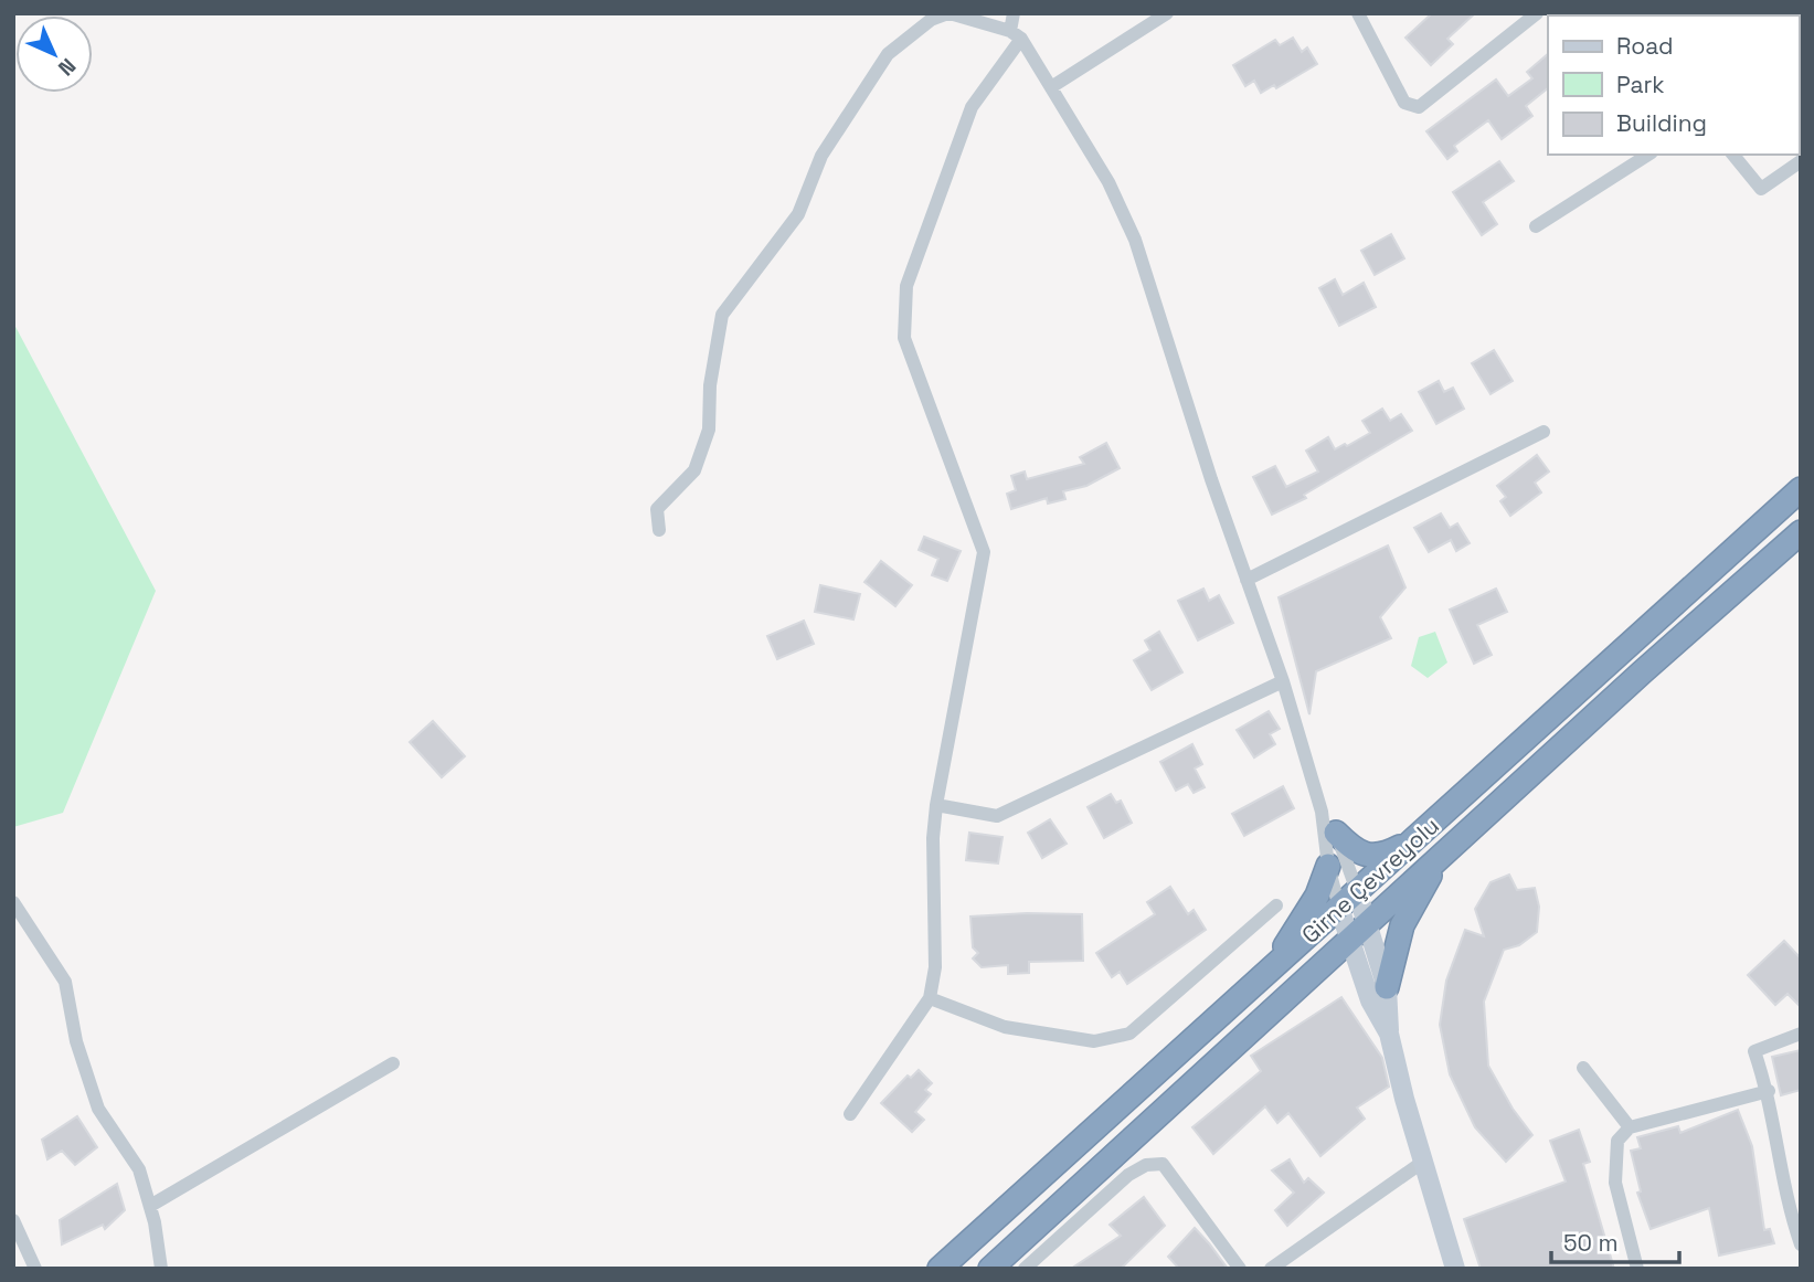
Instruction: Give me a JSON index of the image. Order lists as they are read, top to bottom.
{
  "streets": {
    "highway": ["Girne Çevreyolu"]
  },
  "legend": ["Road", "Park", "Building"],
  "scale_bar": "50 m",
  "north": "bottom right"
}
